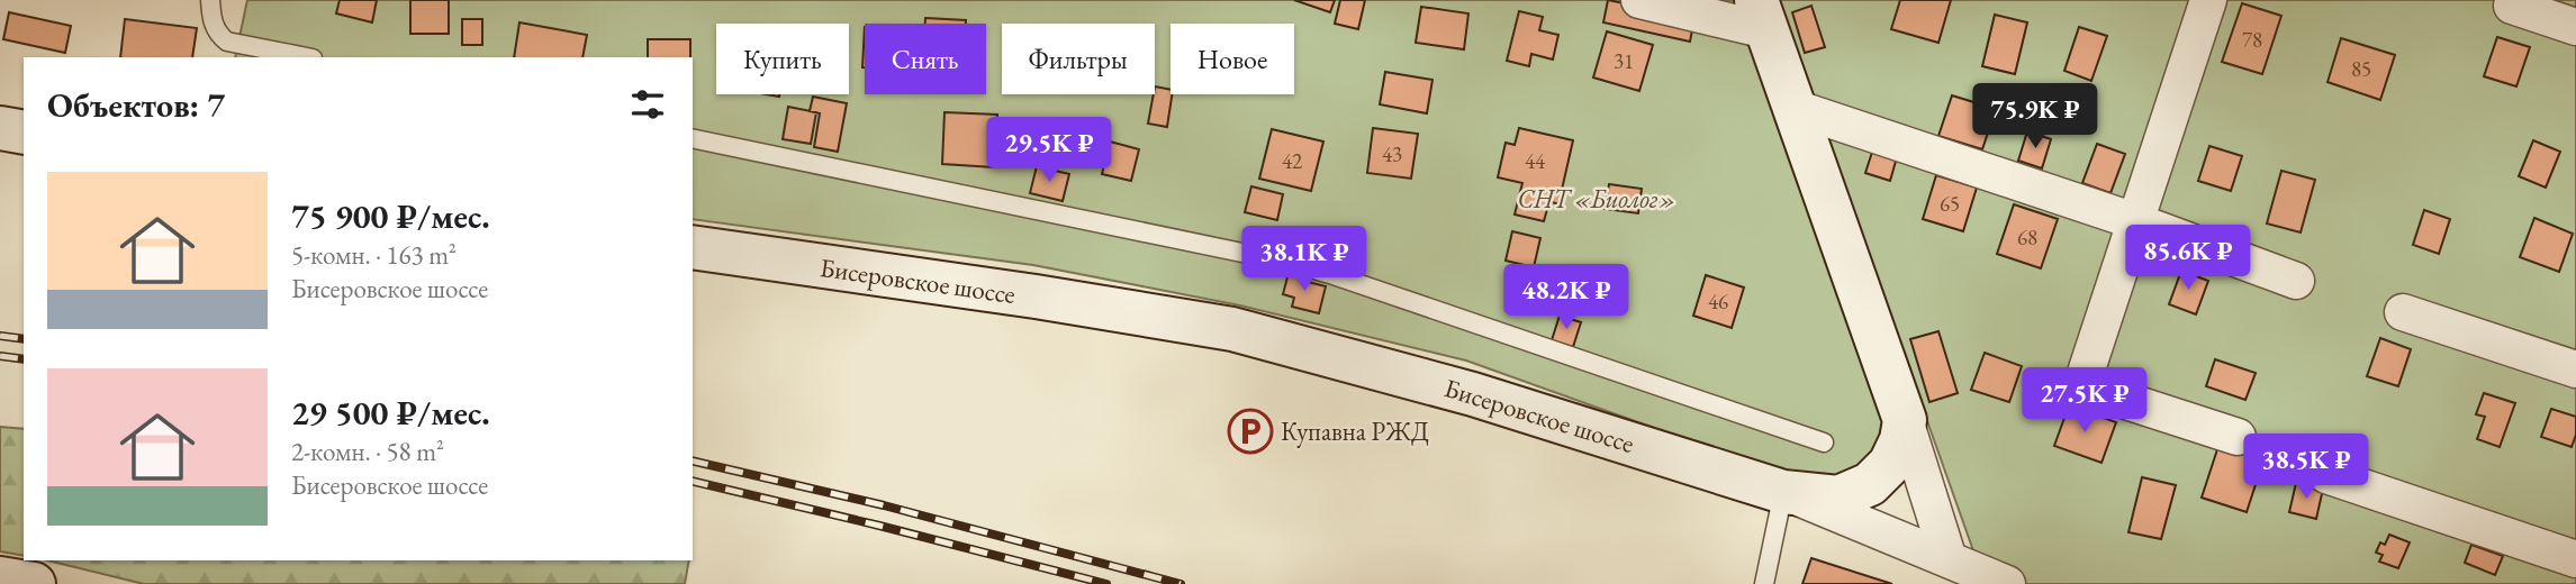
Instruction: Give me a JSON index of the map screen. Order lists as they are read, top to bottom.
{
  "streets": {
    "main road": ["Бисеровское шоссе"]
  },
  "parks": ["СНТ «Биолог»"],
  "places": {
    "parking": ["Купавна РЖД"]
  },
  "house_numbers": [
    "78",
    "31",
    "85",
    "43",
    "42",
    "44",
    "65",
    "68",
    "46"
  ],
  "page": {
    "chip": [
      "Купить",
      "Снять",
      "Фильтры",
      "Новое"
    ],
    "heading": "Объектов: 7",
    "price": [
      "75.9K ₽",
      "29.5K ₽",
      "85.6K ₽",
      "38.1K ₽",
      "48.2K ₽",
      "27.5K ₽",
      "38.5K ₽"
    ],
    "list": [
      {
        "name": "75 900 ₽/мес.",
        "note": "5-комн. · 163 m² · Бисеровское шоссе"
      },
      {
        "name": "29 500 ₽/мес.",
        "note": "2-комн. · 58 m² · Бисеровское шоссе"
      }
    ]
  }
}
